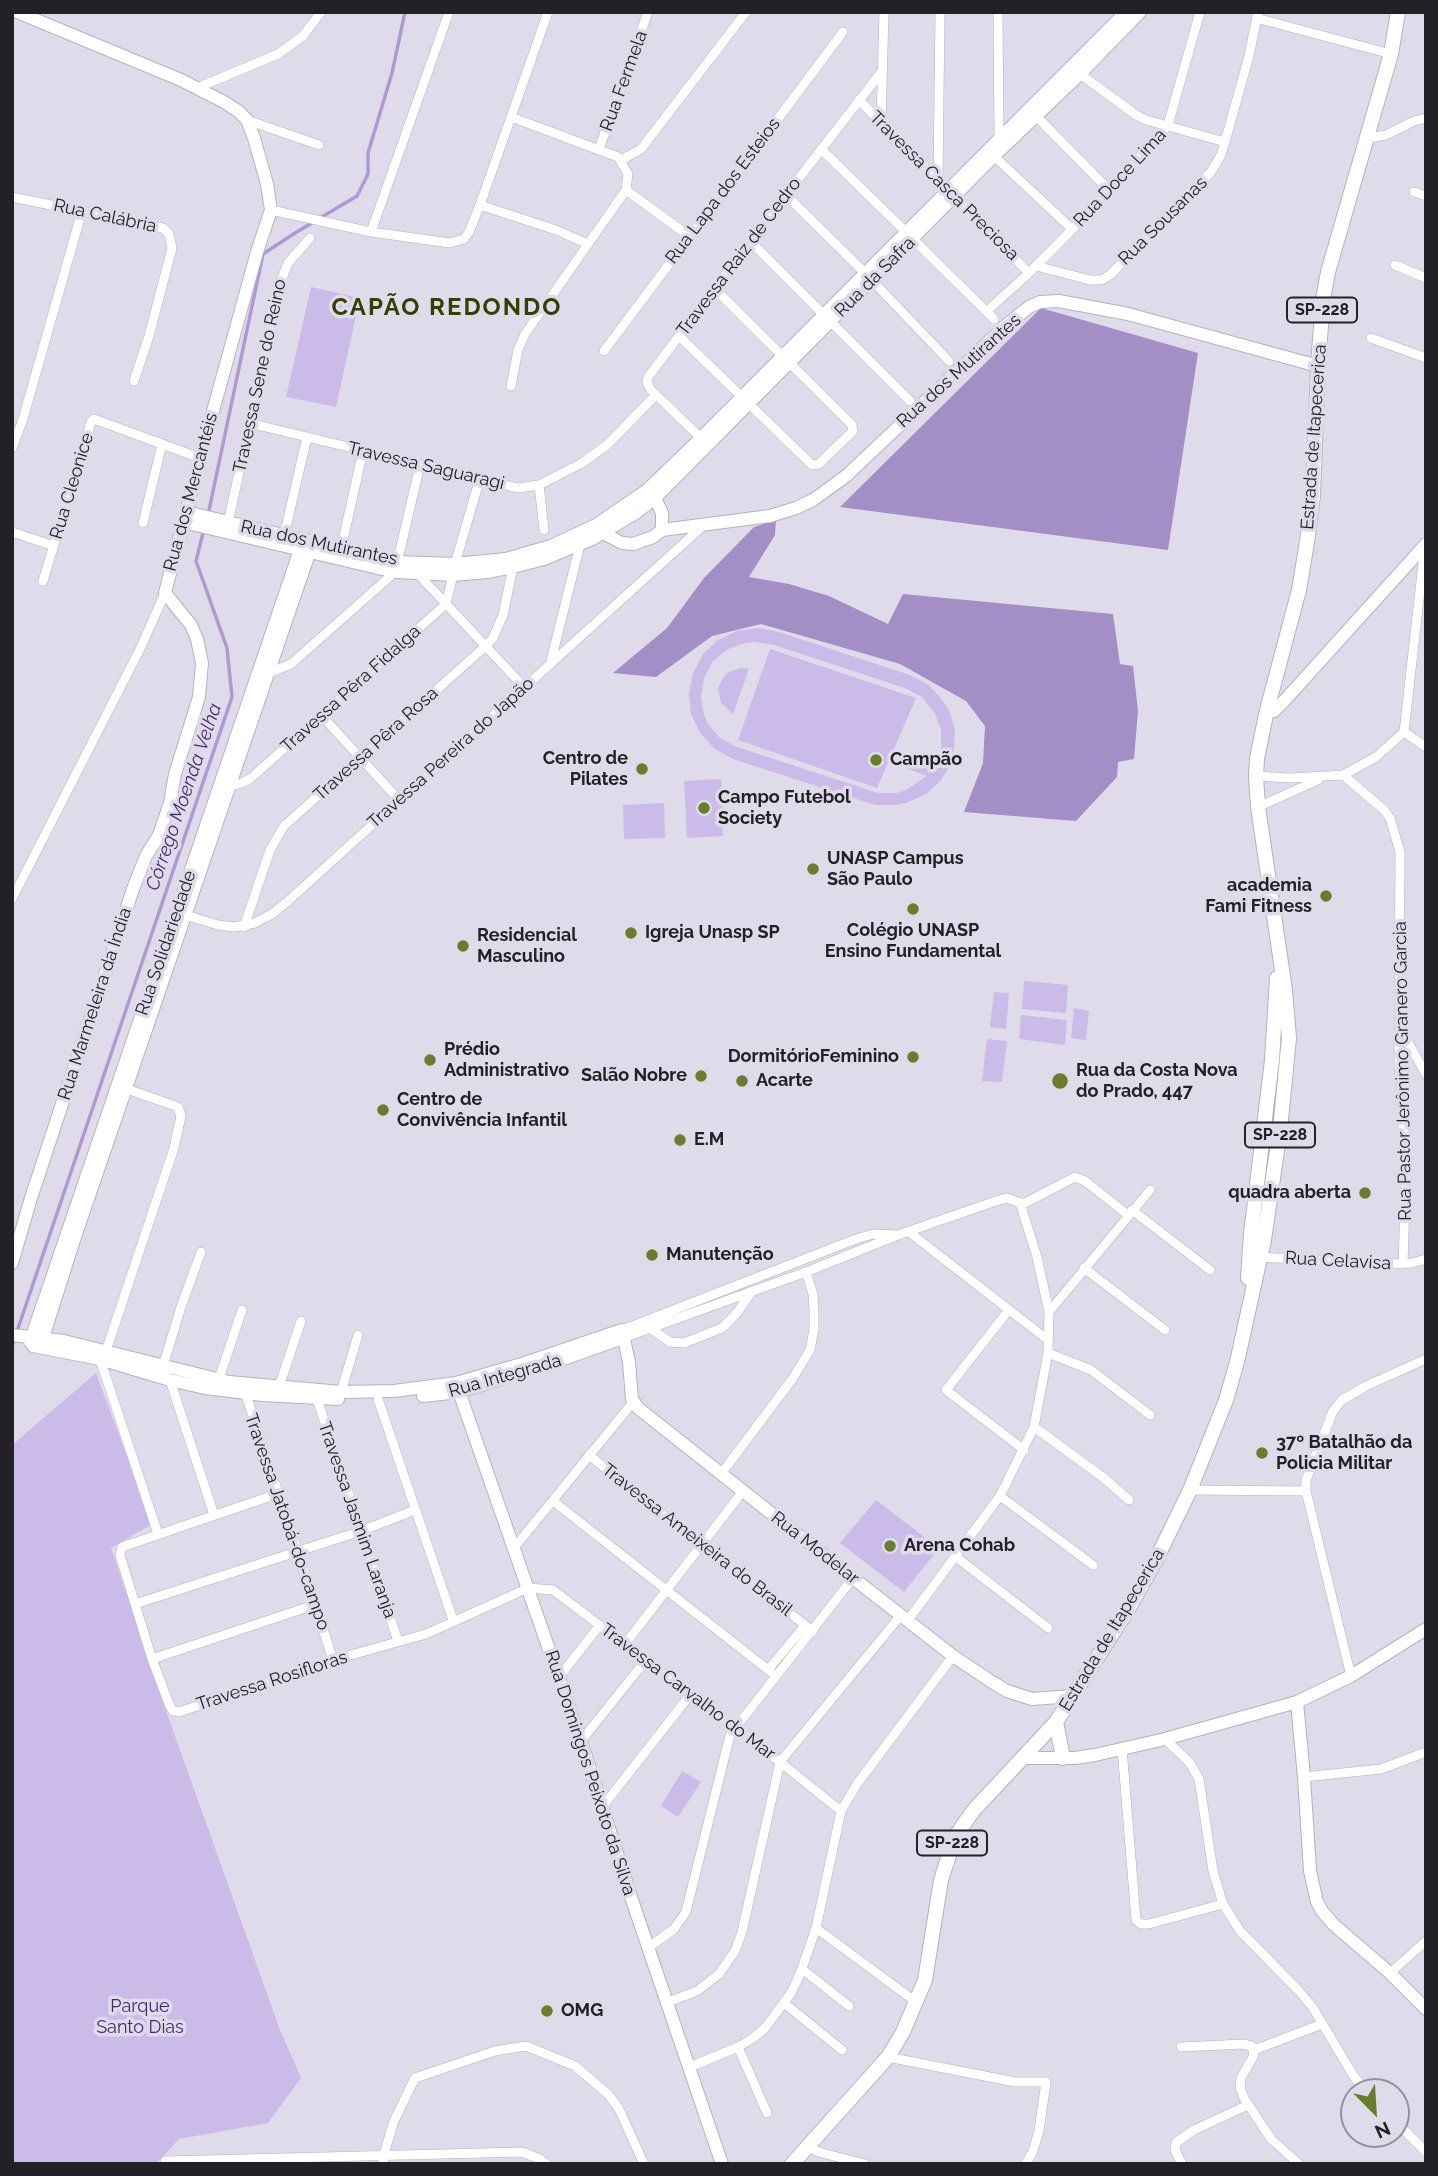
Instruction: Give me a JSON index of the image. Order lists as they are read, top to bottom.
{
  "streets": {
    "main road": [
      "Rua da Safra",
      "SP-228",
      "Rua dos Mutirantes",
      "Estrada de Itapecerica",
      "Rua dos Mercantéis",
      "Rua Solidariedade",
      "Rua Marmeleira da Índia",
      "Rua Integrada",
      "Rua Modelar",
      "Rua Domingos Peixoto da Silva"
    ],
    "street": [
      "Rua Fermela",
      "Rua Doce Lima",
      "Travessa Casca Preciosa",
      "Rua Lapa dos Esteios",
      "Rua Calábria",
      "Rua Sousanas",
      "Travessa Raiz de Cedro",
      "Travessa Sene do Reino",
      "Travessa Saguaragi",
      "Rua Cleonice",
      "Travessa Pêra Fidalga",
      "Travessa Pêra Rosa",
      "Travessa Pereira do Japão",
      "Rua Pastor Jerônimo Granero Garcia",
      "Rua Celavisa",
      "Travessa Jasmim Laranja",
      "Travessa Jatobá-do-campo",
      "Travessa Ameixeira do Brasil",
      "Travessa Rosifloras",
      "Travessa Carvalho do Mar"
    ]
  },
  "crossings": [
    ["Rua Doce Lima", "Travessa Casca Preciosa"],
    ["Rua Doce Lima", "Rua Sousanas"],
    ["Rua Doce Lima", "Travessa Raiz de Cedro"],
    ["Rua Doce Lima", "Rua da Safra"],
    ["Travessa Casca Preciosa", "Rua Sousanas"],
    ["Travessa Casca Preciosa", "Travessa Raiz de Cedro"],
    ["Travessa Casca Preciosa", "Rua da Safra"],
    ["Travessa Raiz de Cedro", "Travessa Saguaragi"],
    ["Rua da Safra", "Rua dos Mutirantes"],
    ["Rua dos Mutirantes", "Travessa Sene do Reino"],
    ["Rua dos Mutirantes", "Estrada de Itapecerica"],
    ["Rua dos Mutirantes", "Rua dos Mercantéis"],
    ["Rua dos Mutirantes", "Travessa Pêra Rosa"],
    ["Rua dos Mutirantes", "Travessa Pereira do Japão"],
    ["Rua dos Mutirantes", "Rua Solidariedade"],
    ["Travessa Sene do Reino", "Travessa Saguaragi"],
    ["Estrada de Itapecerica", "Rua Celavisa"],
    ["Estrada de Itapecerica", "Rua Modelar"],
    ["Rua Cleonice", "Rua dos Mercantéis"],
    ["Rua dos Mercantéis", "Rua Marmeleira da Índia"],
    ["Travessa Pêra Fidalga", "Rua Solidariedade"],
    ["Travessa Pêra Rosa", "Travessa Pereira do Japão"],
    ["Rua Solidariedade", "Rua Integrada"],
    ["Rua Pastor Jerônimo Granero Garcia", "Rua Celavisa"],
    ["Rua Integrada", "Travessa Jasmim Laranja"],
    ["Rua Integrada", "Travessa Jatobá-do-campo"],
    ["Rua Integrada", "Rua Domingos Peixoto da Silva"],
    ["Travessa Jasmim Laranja", "Travessa Rosifloras"],
    ["Travessa Jatobá-do-campo", "Travessa Rosifloras"],
    ["Travessa Rosifloras", "Travessa Carvalho do Mar"],
    ["Travessa Rosifloras", "Rua Domingos Peixoto da Silva"],
    ["Travessa Carvalho do Mar", "Rua Domingos Peixoto da Silva"]
  ],
  "districts": ["CAPÃO REDONDO"],
  "water": ["Córrego Moenda Velha"],
  "parks": ["Parque Santo Dias"],
  "places": [
    "Campão",
    "Centro de Pilates",
    "Campo Futebol Society",
    "UNASP Campus São Paulo",
    "academia Fami Fitness",
    "Colégio UNASP Ensino Fundamental",
    "Igreja Unasp SP",
    "Residencial Masculino",
    "DormitórioFeminino",
    "Prédio Administrativo",
    "Salão Nobre",
    "Acarte",
    "Rua da Costa Nova do Prado, 447",
    "Centro de Convivência Infantil",
    "E.M",
    "quadra aberta",
    "Manutenção",
    "37º Batalhão da Policia Militar",
    "Arena Cohab",
    "OMG"
  ],
  "north": "bottom right"
}
